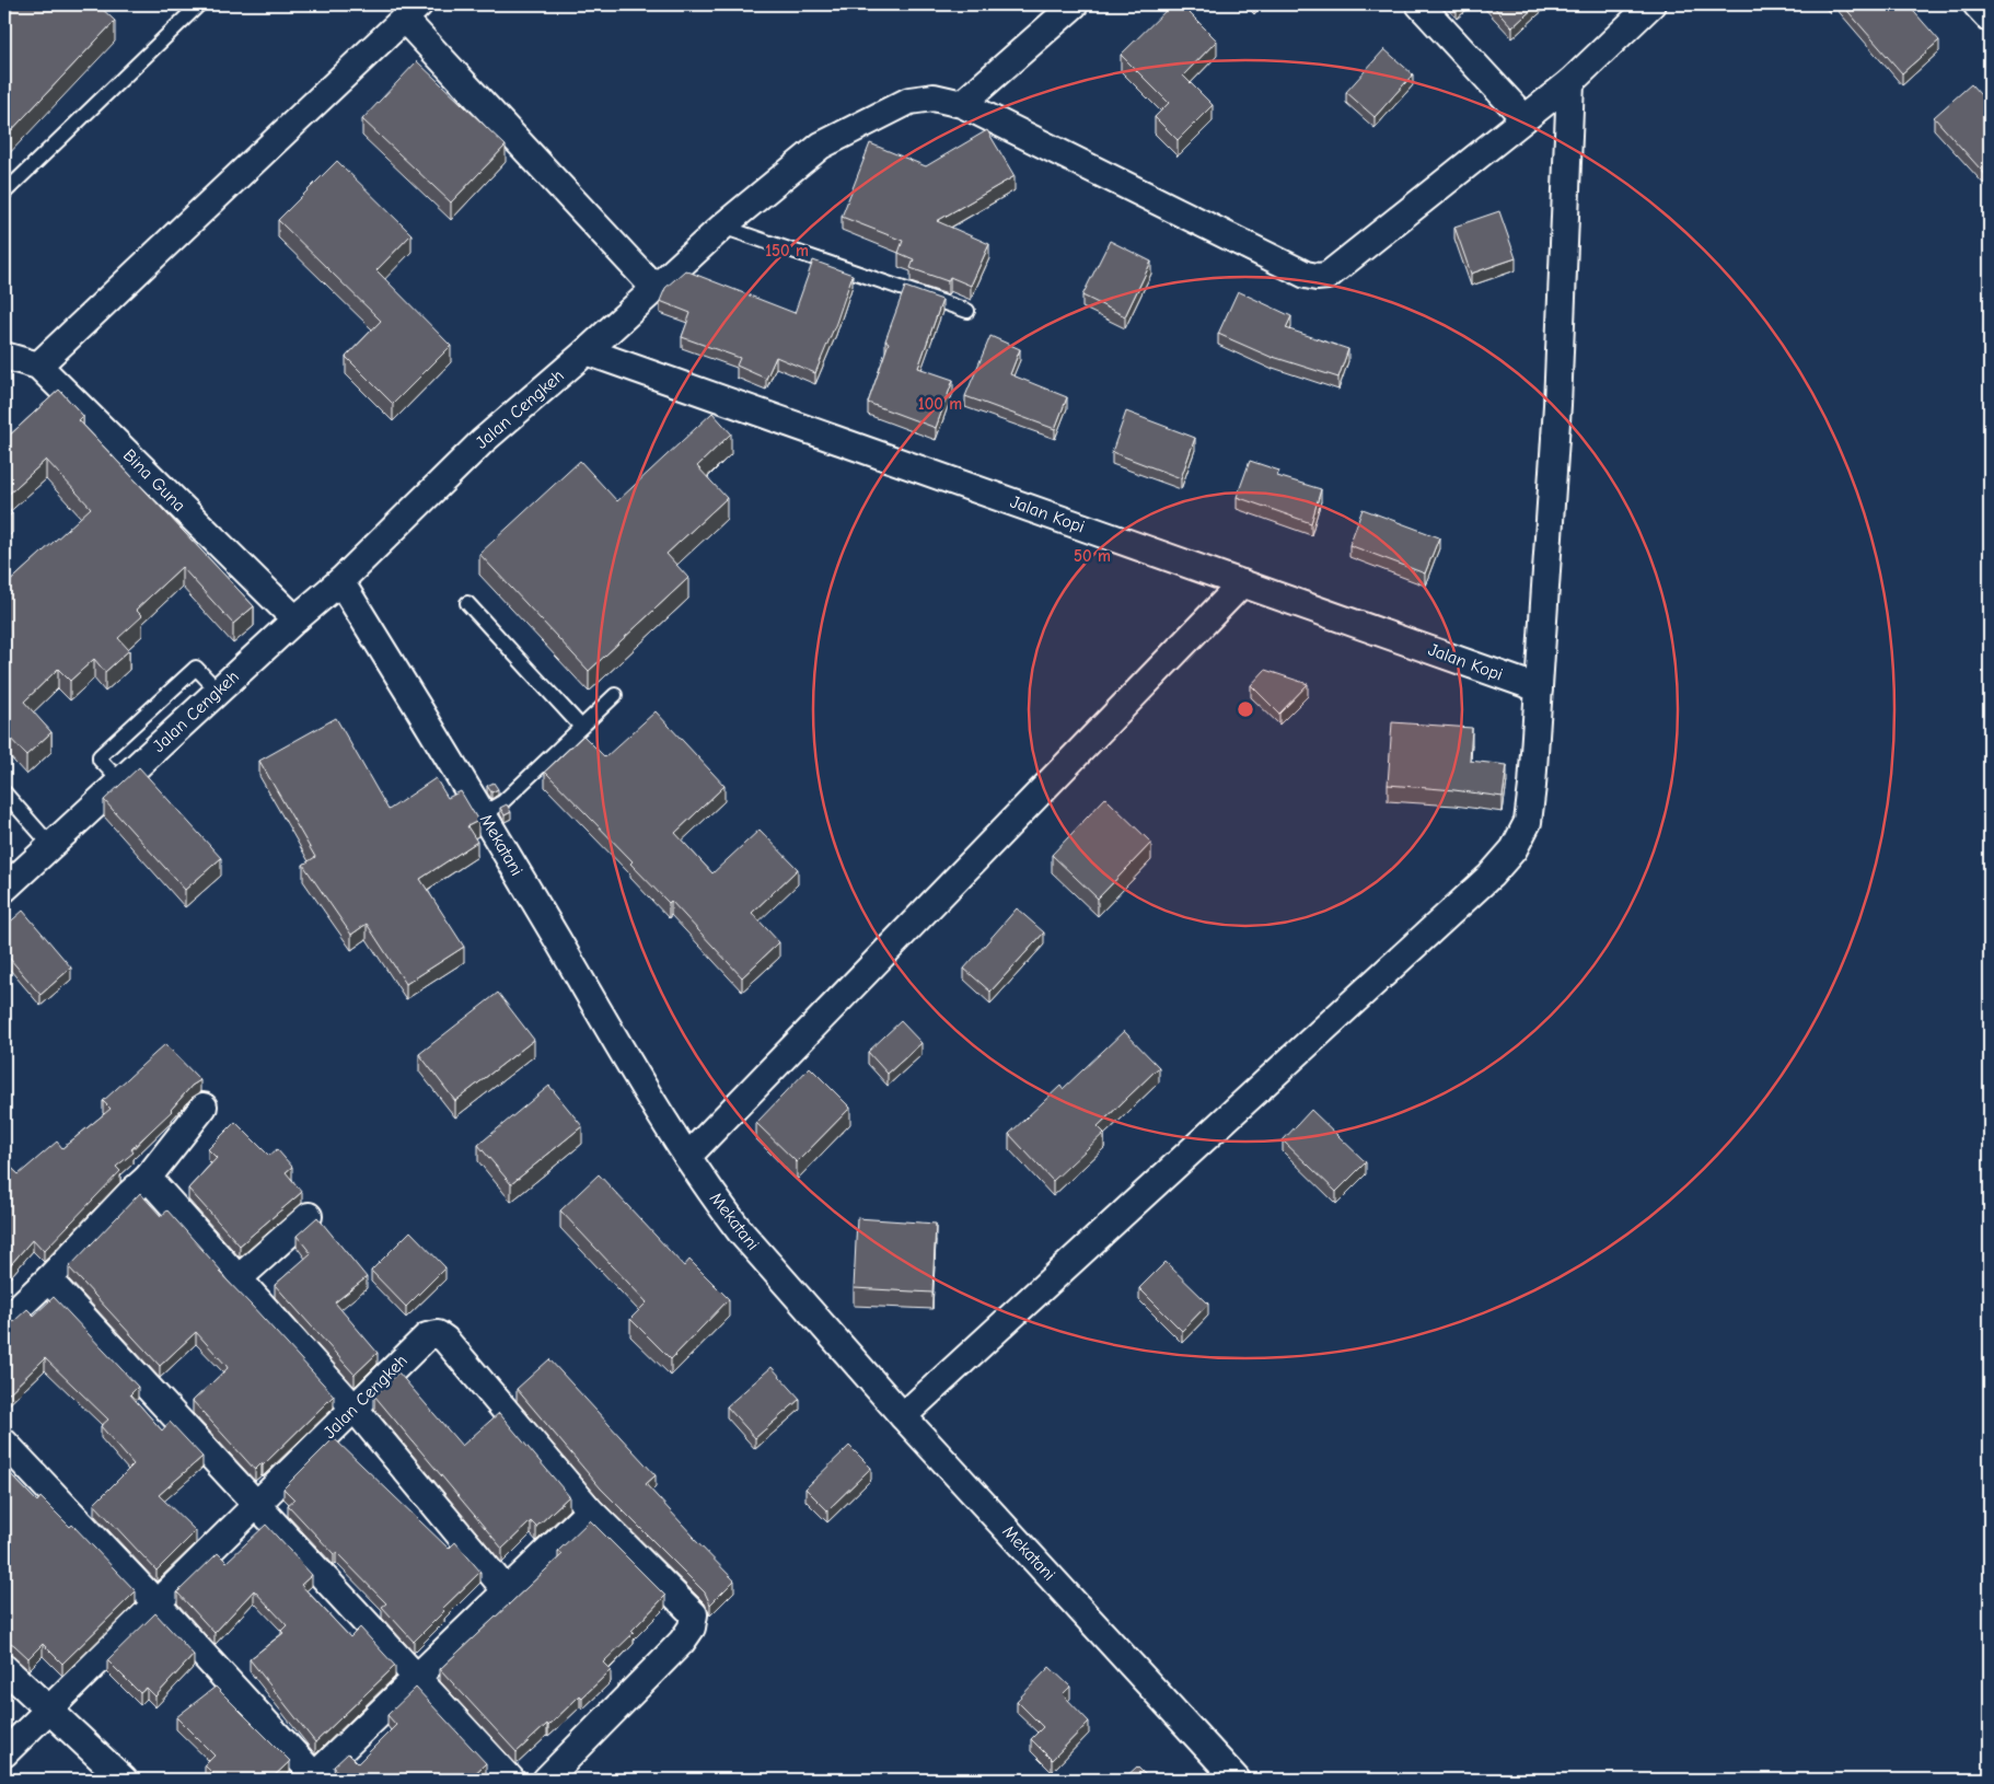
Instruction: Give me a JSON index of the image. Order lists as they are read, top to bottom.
{
  "streets": {
    "street": [
      "Jalan Cengkeh",
      "Bina Guna",
      "Jalan Kopi",
      "Mekatani"
    ]
  },
  "crossings": [
    ["Jalan Cengkeh", "Bina Guna"],
    ["Jalan Cengkeh", "Jalan Kopi"],
    ["Jalan Cengkeh", "Mekatani"]
  ],
  "rings": ["150 m", "100 m", "50 m"]
}
